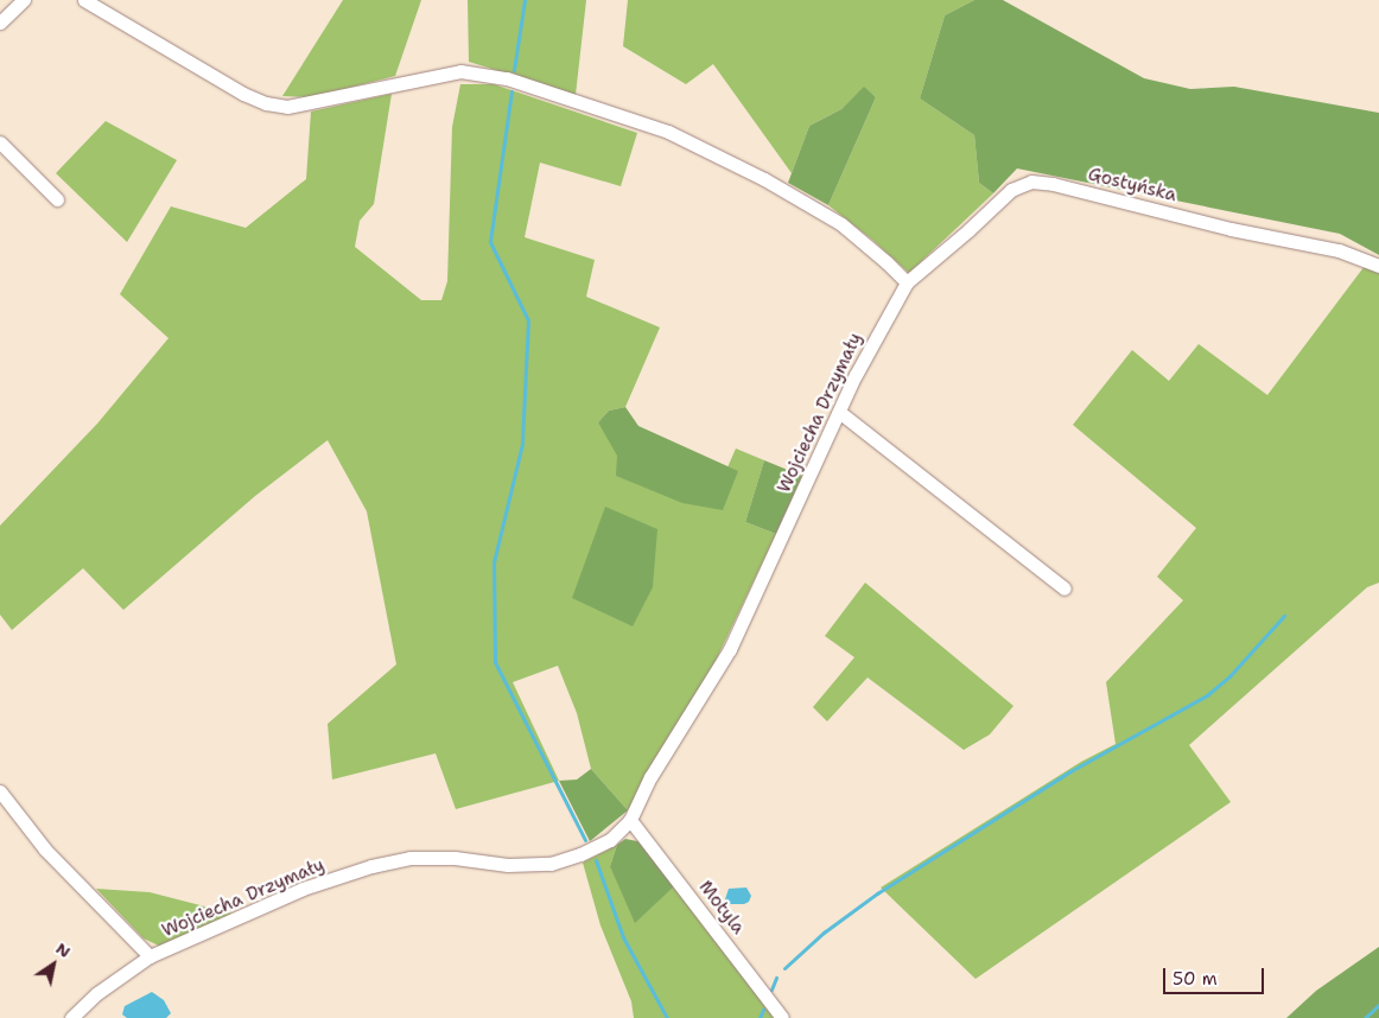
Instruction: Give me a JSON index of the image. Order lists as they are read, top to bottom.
{
  "streets": {
    "street": ["Gostyńska", "Wojciecha Drzymały", "Motyla"]
  },
  "crossings": [
    ["Gostyńska", "Wojciecha Drzymały"],
    ["Wojciecha Drzymały", "Motyla"]
  ],
  "scale_bar": "50 m",
  "north": "top right"
}
